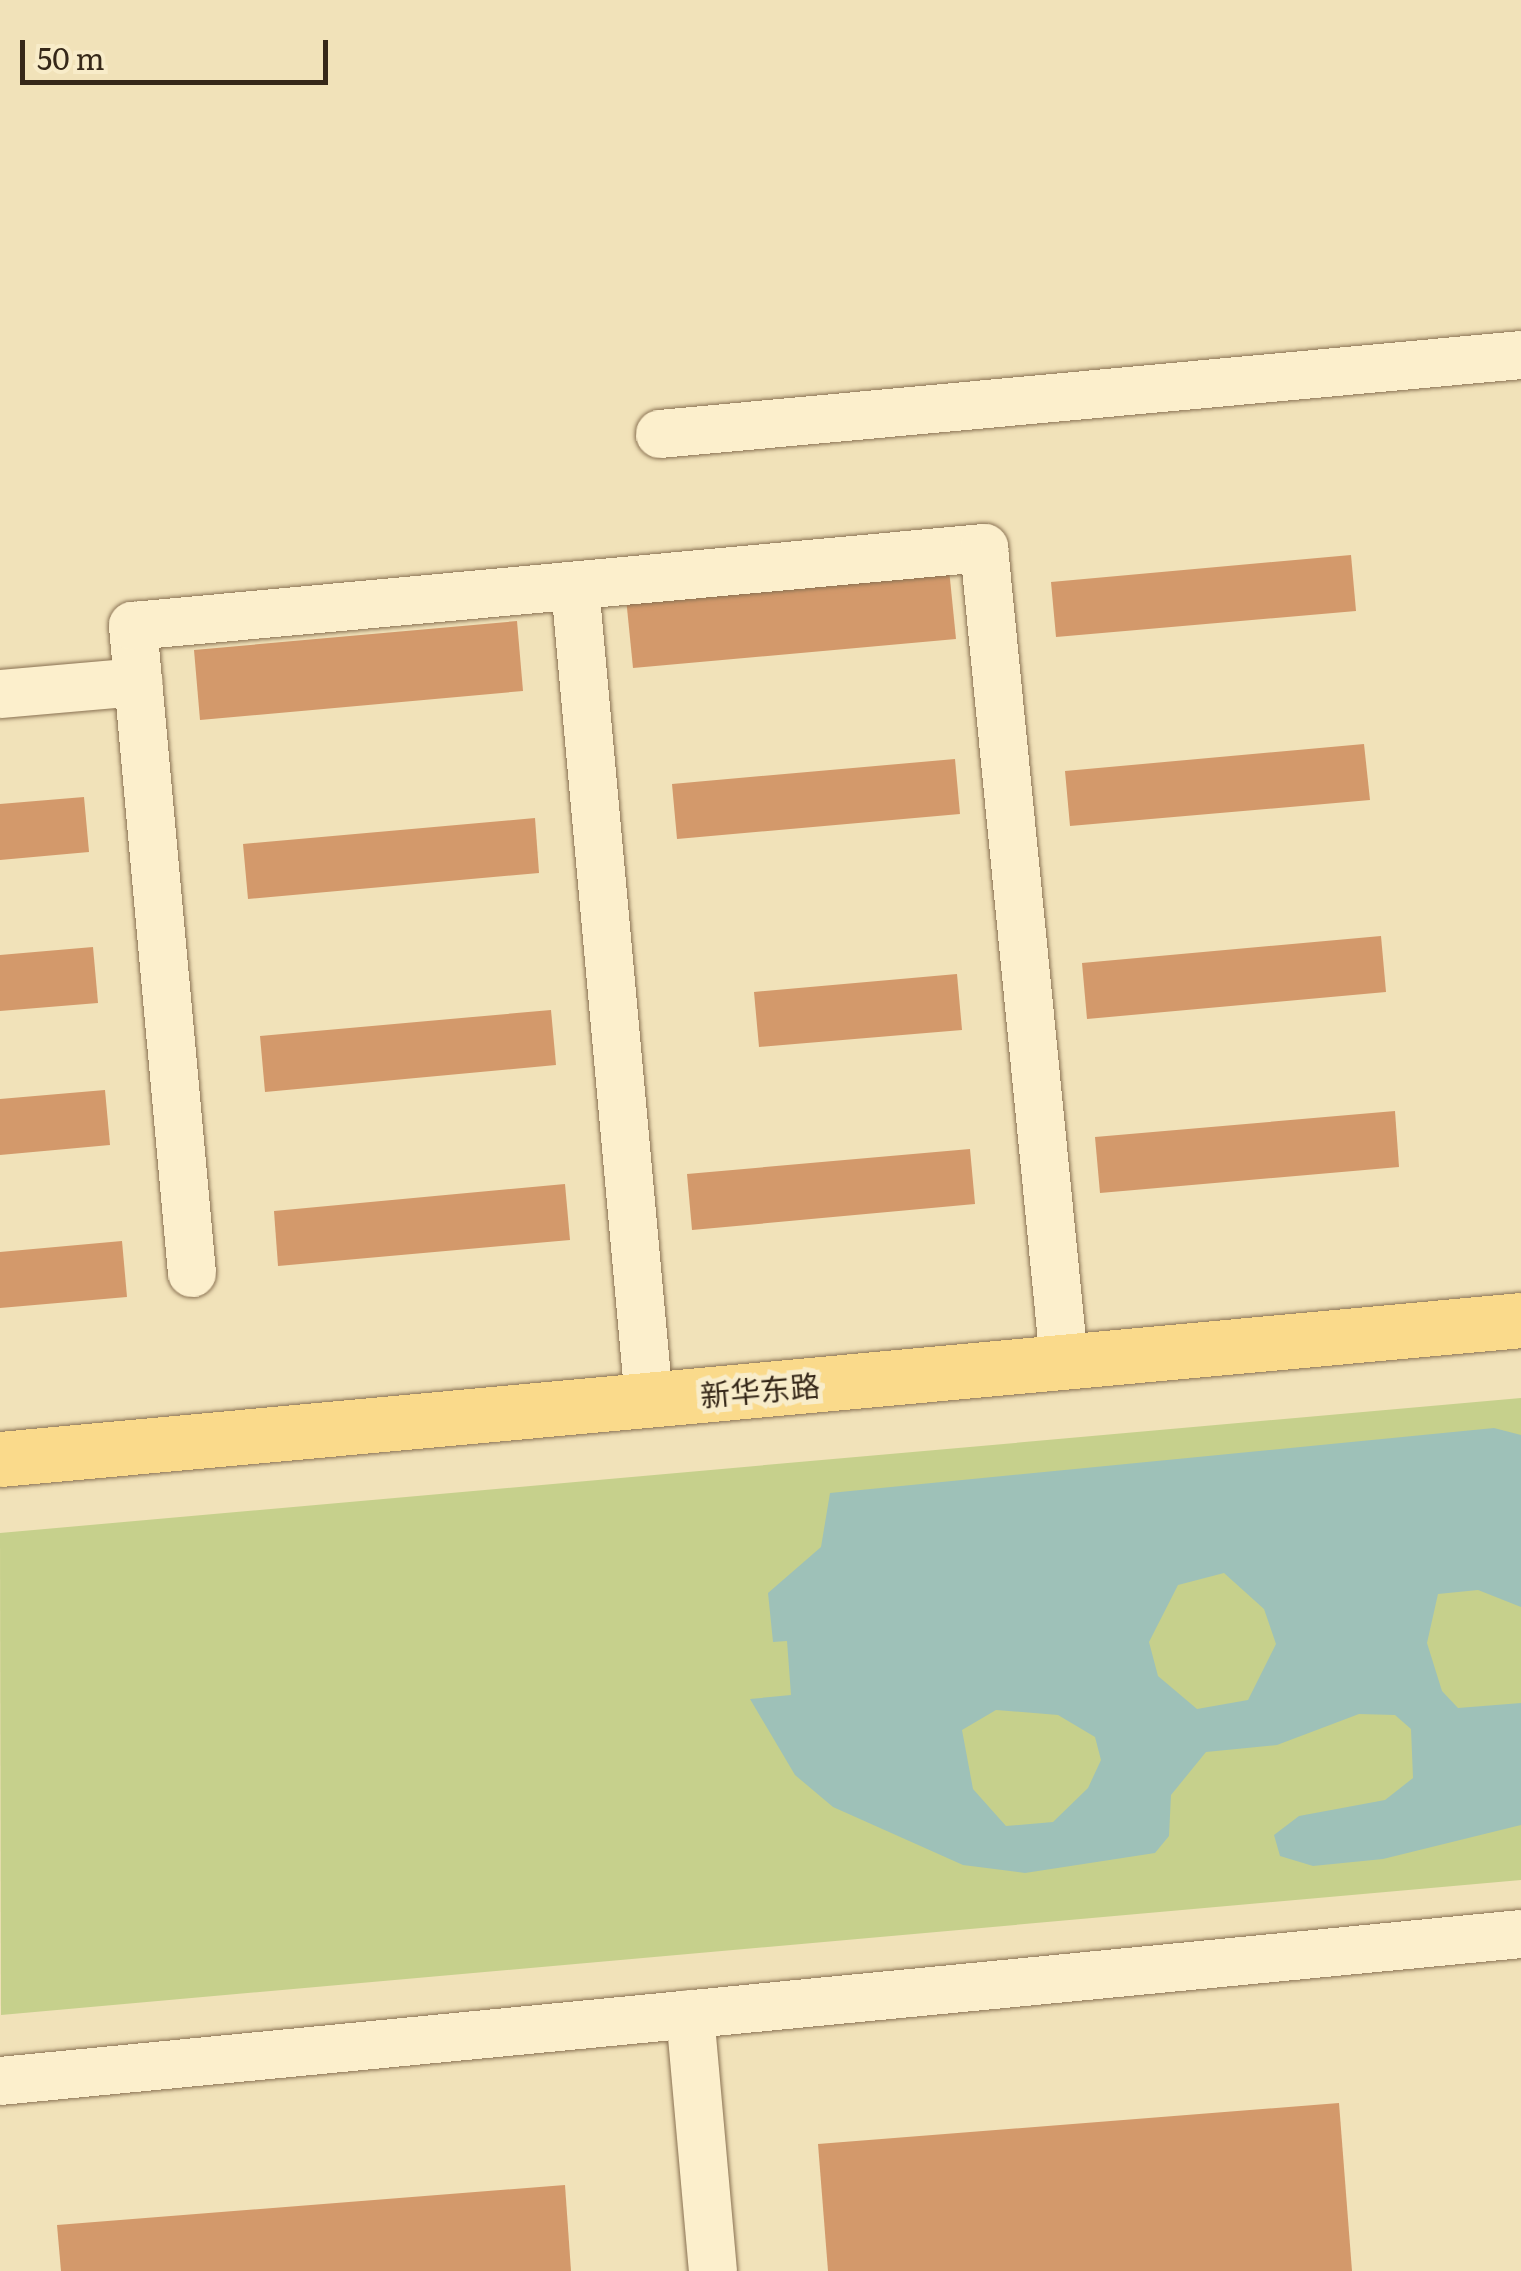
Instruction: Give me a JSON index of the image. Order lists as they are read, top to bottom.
{
  "streets": {
    "main road": ["新华东路"]
  },
  "scale_bar": "50 m"
}
